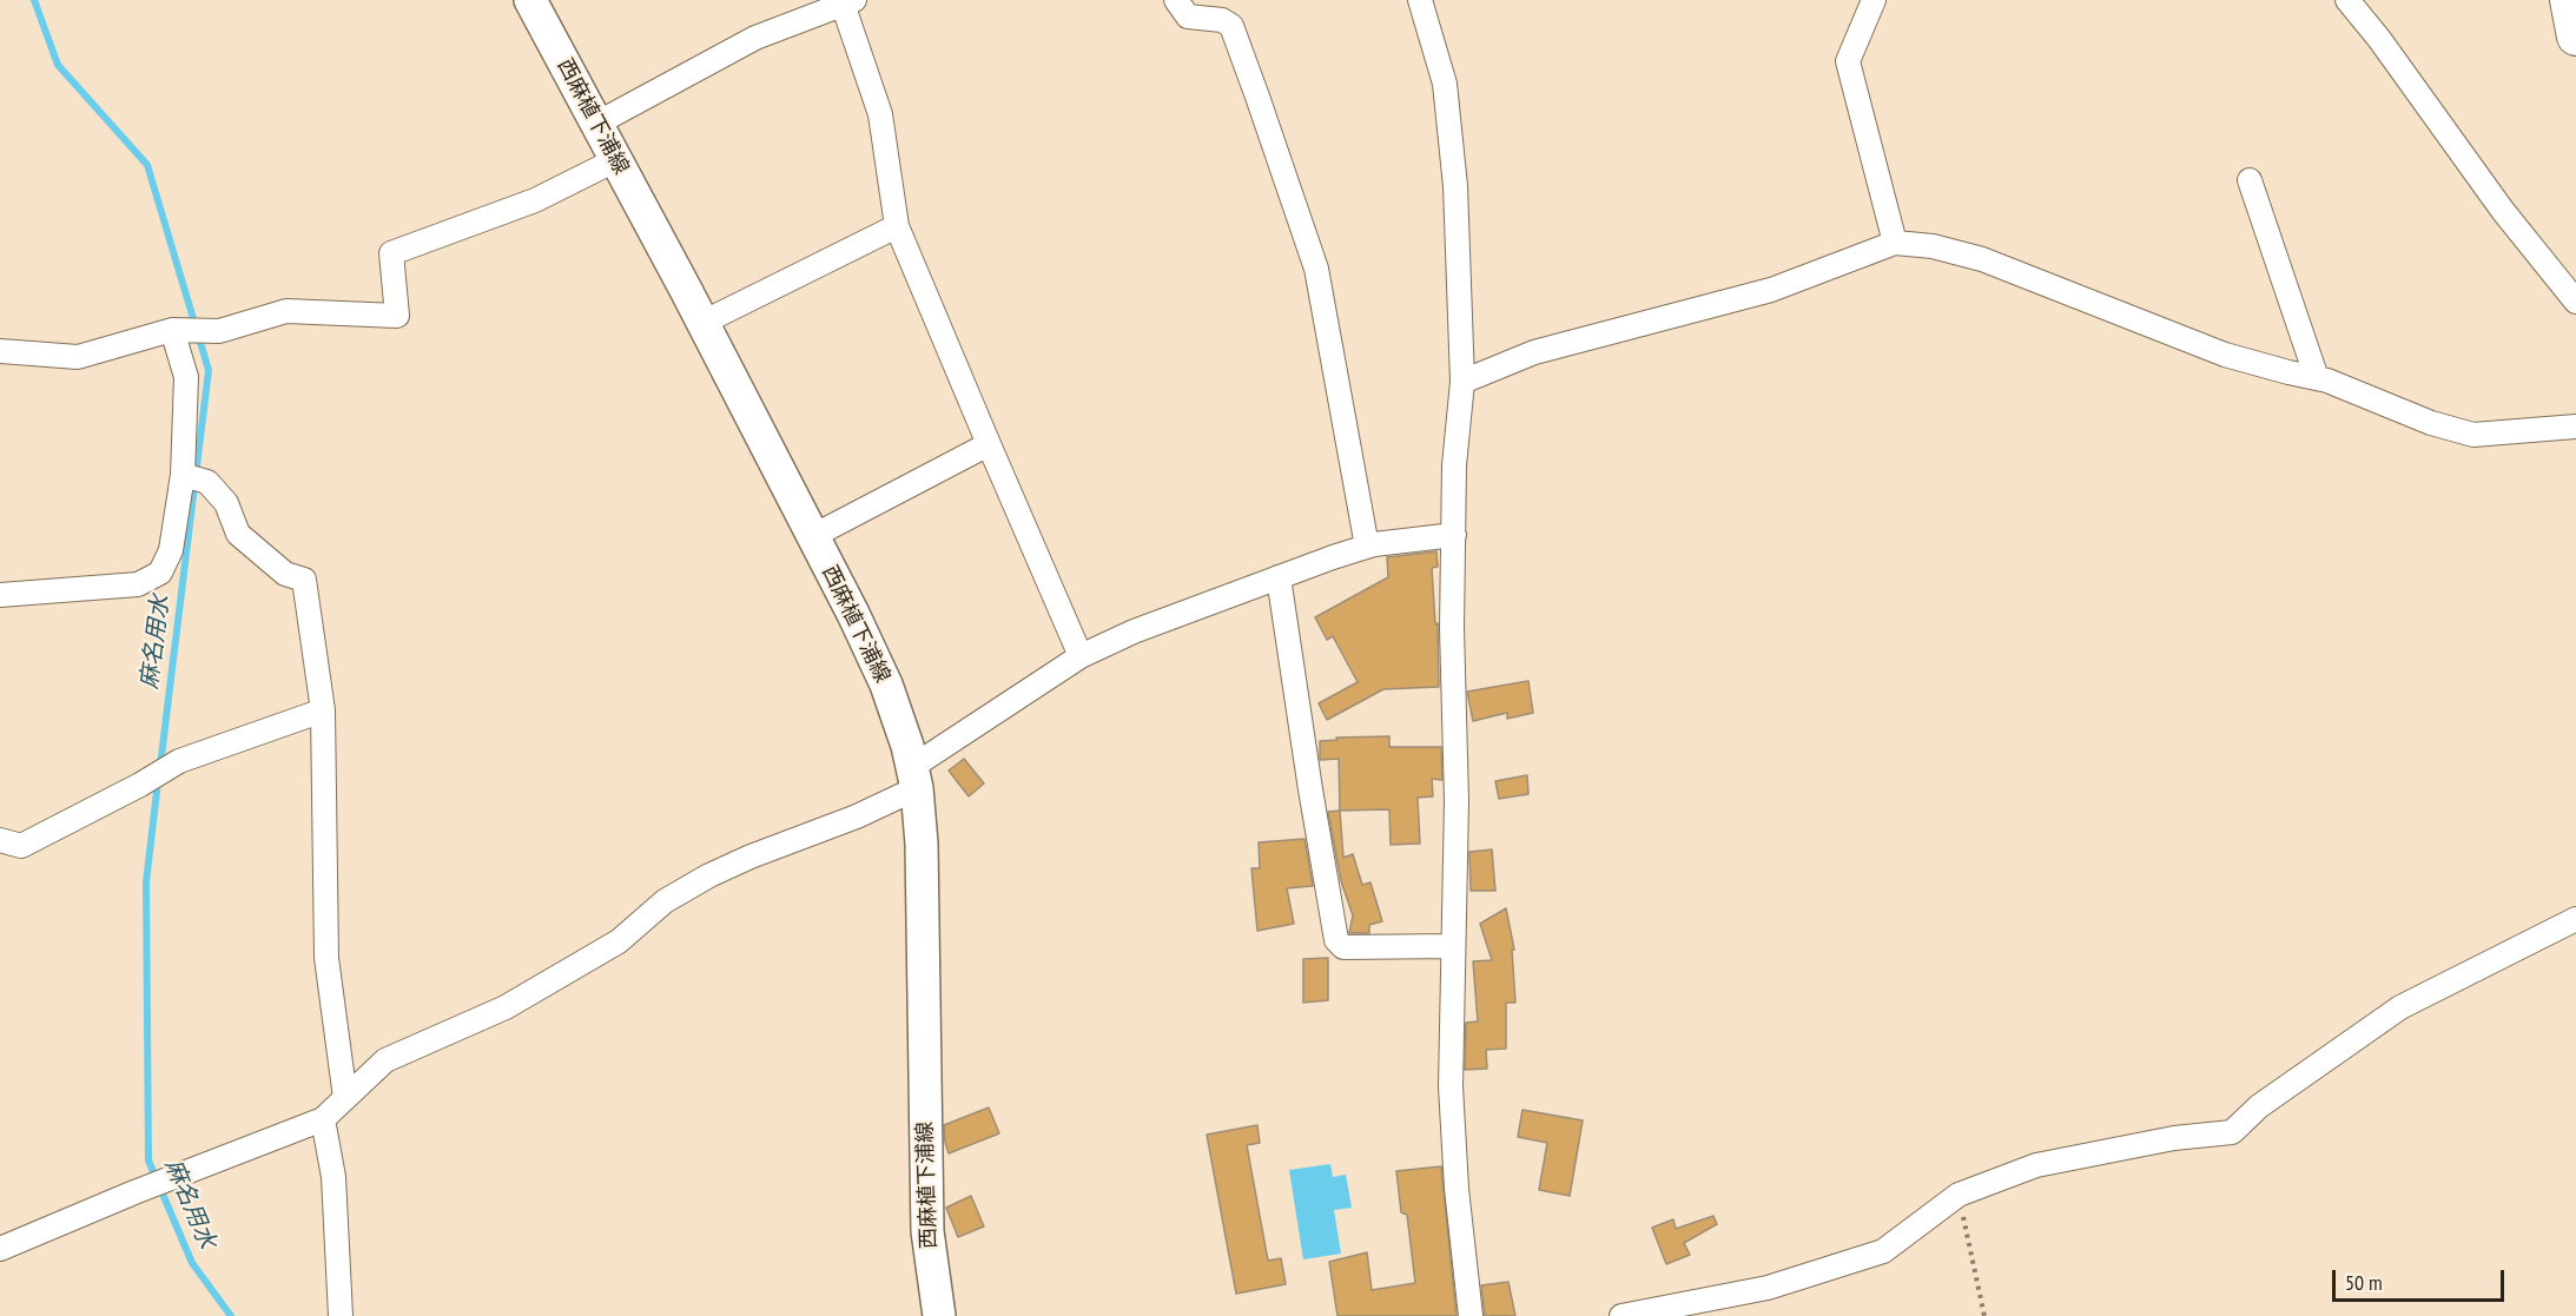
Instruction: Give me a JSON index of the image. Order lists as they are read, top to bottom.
{
  "streets": {
    "main road": ["西麻植下浦線"]
  },
  "water": ["麻名用水"],
  "scale_bar": "50 m"
}
